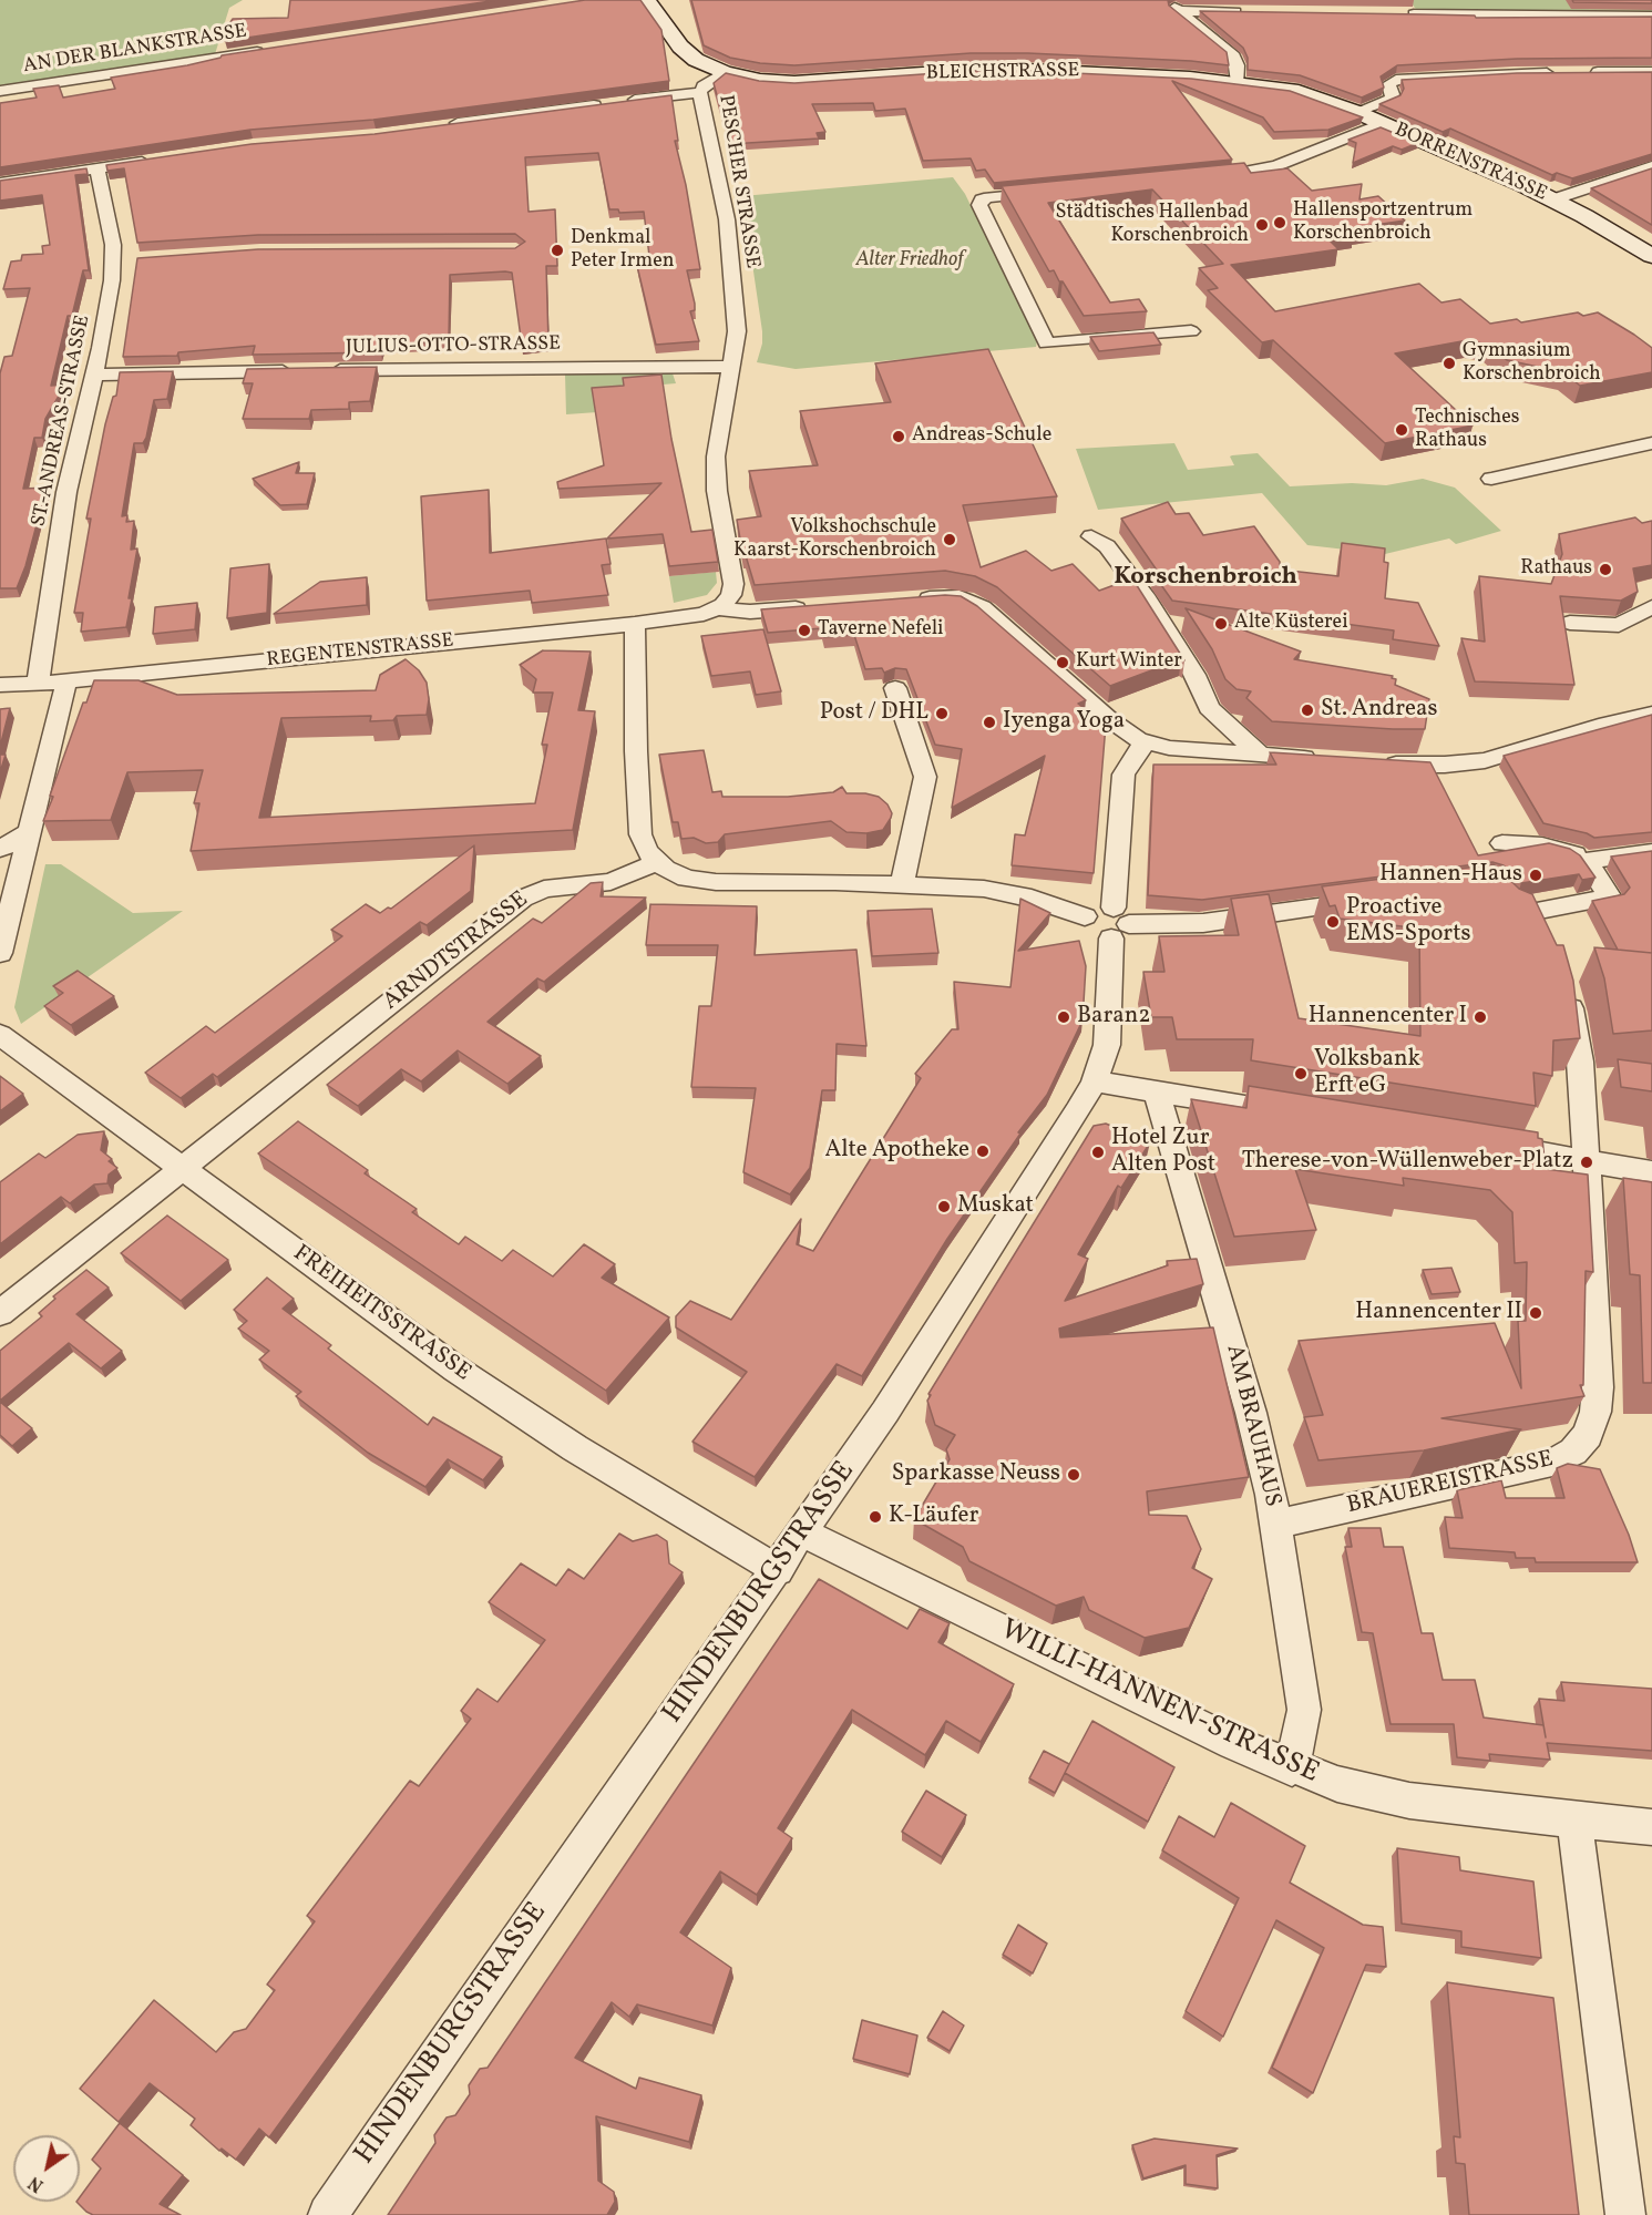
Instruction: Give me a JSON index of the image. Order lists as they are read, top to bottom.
{
  "streets": {
    "main road": ["BLEICHSTRASSE", "BORRENSTRASSE", "PESCHER STRASSE"],
    "street": [
      "AN DER BLANKSTRASSE",
      "JULIUS-OTTO-STRASSE",
      "ST.-ANDREAS-STRASSE",
      "REGENTENSTRASSE",
      "ARNDTSTRASSE",
      "FREIHEITSSTRASSE",
      "AM BRAUHAUS",
      "BRAUEREISTRASSE",
      "HINDENBURGSTRASSE",
      "WILLI-HANNEN-STRASSE"
    ]
  },
  "crossings": [
    ["BLEICHSTRASSE", "BORRENSTRASSE"],
    ["BLEICHSTRASSE", "PESCHER STRASSE"],
    ["PESCHER STRASSE", "JULIUS-OTTO-STRASSE"],
    ["PESCHER STRASSE", "REGENTENSTRASSE"],
    ["JULIUS-OTTO-STRASSE", "ST.-ANDREAS-STRASSE"],
    ["ST.-ANDREAS-STRASSE", "REGENTENSTRASSE"],
    ["ARNDTSTRASSE", "FREIHEITSSTRASSE"],
    ["FREIHEITSSTRASSE", "HINDENBURGSTRASSE"],
    ["AM BRAUHAUS", "BRAUEREISTRASSE"],
    ["AM BRAUHAUS", "WILLI-HANNEN-STRASSE"],
    ["HINDENBURGSTRASSE", "WILLI-HANNEN-STRASSE"]
  ],
  "districts": ["Korschenbroich"],
  "parks": ["Alter Friedhof"],
  "places": [
    "Hallensportzentrum Korschenbroich",
    "Städtisches Hallenbad Korschenbroich",
    "Denkmal Peter Irmen",
    "Gymnasium Korschenbroich",
    "Technisches Rathaus",
    "Andreas-Schule",
    "Volkshochschule Kaarst-Korschenbroich",
    "Rathaus",
    "Alte Küsterei",
    "Taverne Nefeli",
    "Kurt Winter",
    "St. Andreas",
    "Post / DHL",
    "Iyenga Yoga",
    "Hannen-Haus",
    "Proactive EMS-Sports",
    "Baran2",
    "Hannencenter I",
    "Volksbank Erft eG",
    "Alte Apotheke",
    "Hotel Zur Alten Post",
    "Therese-von-Wüllenweber-Platz",
    "Muskat",
    "Hannencenter II",
    "Sparkasse Neuss",
    "K-Läufer"
  ],
  "north": "bottom left"
}
